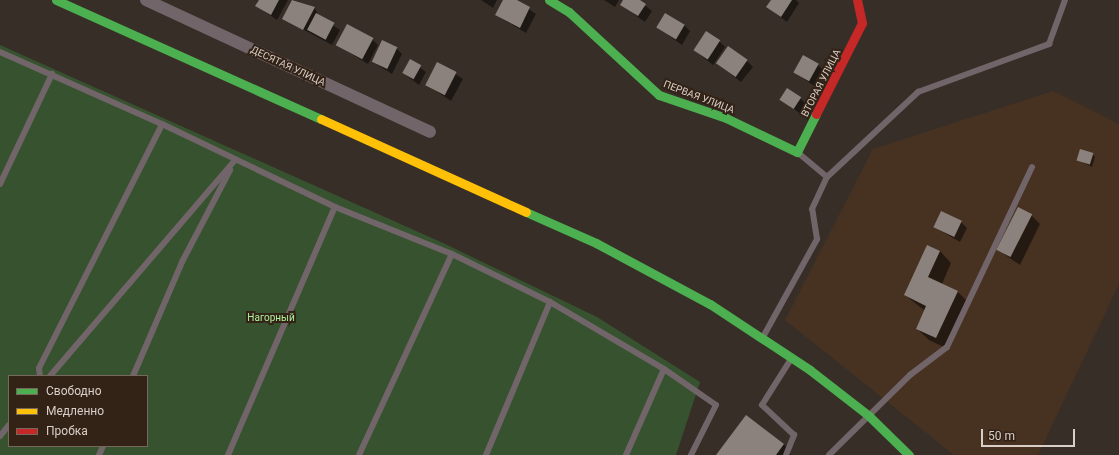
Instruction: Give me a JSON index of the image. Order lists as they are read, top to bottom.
{
  "streets": {
    "main road": ["ВТОРАЯ УЛИЦА", "ПЕРВАЯ УЛИЦА"],
    "street": ["ДЕСЯТАЯ УЛИЦА"]
  },
  "crossings": [
    ["ВТОРАЯ УЛИЦА", "ПЕРВАЯ УЛИЦА"]
  ],
  "parks": ["Нагорный"],
  "legend": ["Свободно", "Медленно", "Пробка"],
  "scale_bar": "50 m"
}
